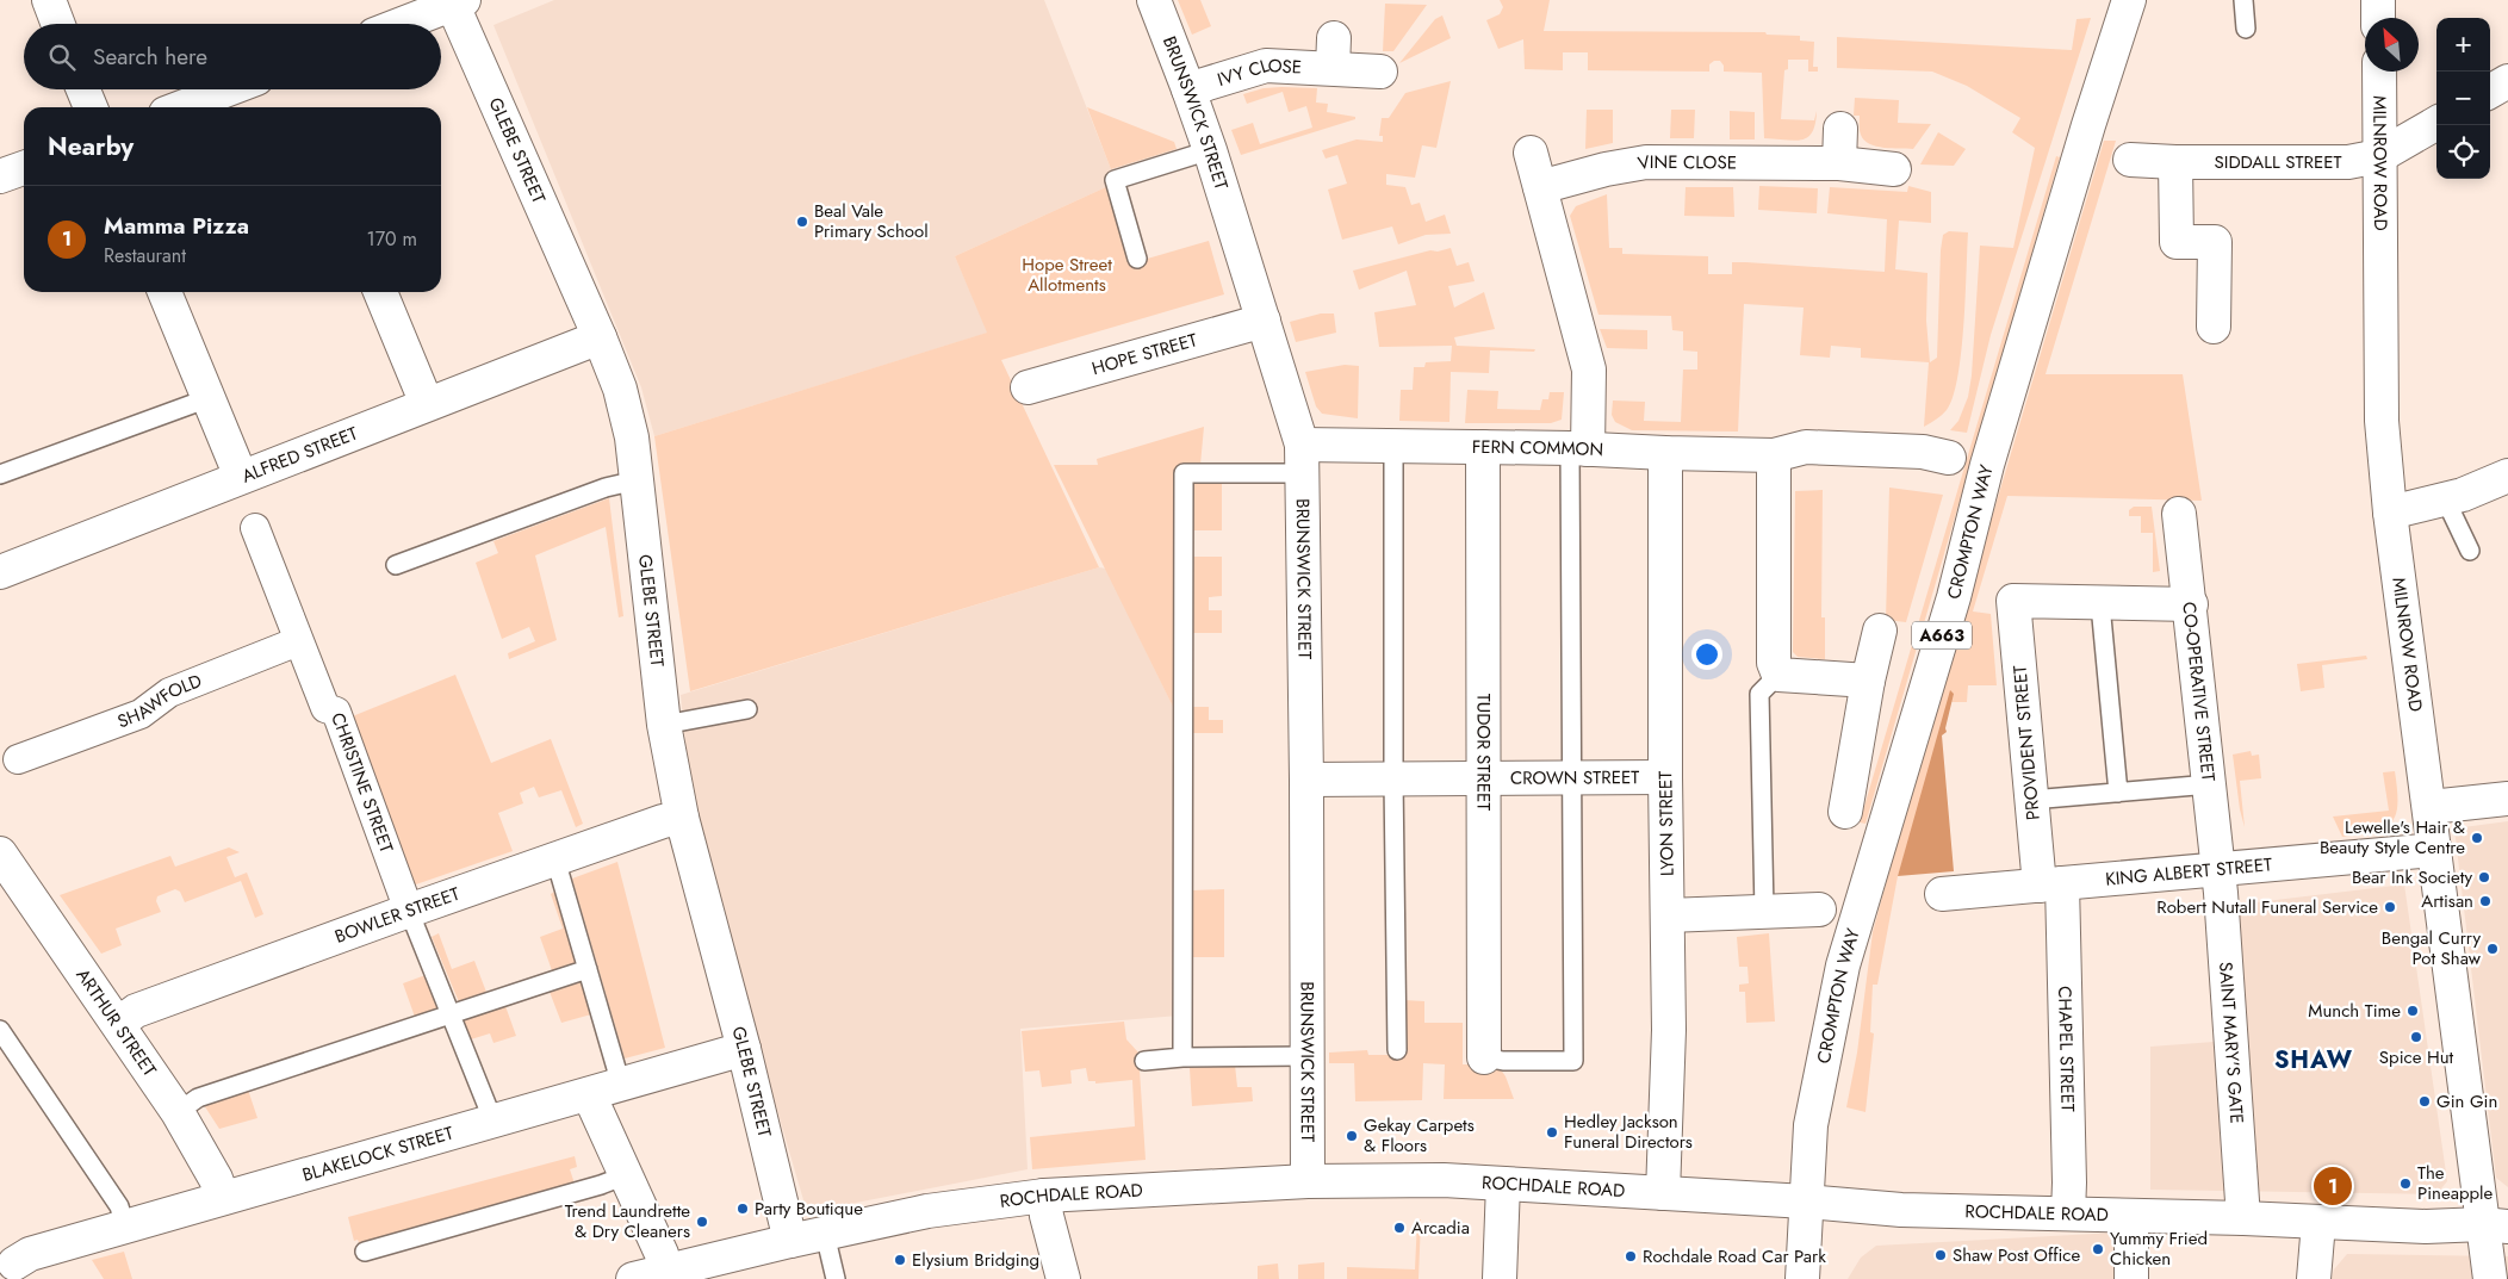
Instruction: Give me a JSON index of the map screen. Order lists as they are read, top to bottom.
{
  "streets": {
    "street": [
      "IVY CLOSE",
      "BRUNSWICK STREET",
      "GLEBE STREET",
      "SIDDALL STREET",
      "VINE CLOSE",
      "MILNROW ROAD",
      "HOPE STREET",
      "FERN COMMON",
      "ALFRED STREET",
      "CROMPTON WAY",
      "A663",
      "CO-OPERATIVE STREET",
      "SHAWFOLD",
      "PROVIDENT STREET",
      "TUDOR STREET",
      "CROWN STREET",
      "CHRISTINE STREET",
      "LYON STREET",
      "KING ALBERT STREET",
      "BOWLER STREET",
      "ARTHUR STREET",
      "SAINT MARY'S GATE",
      "CHAPEL STREET",
      "BLAKELOCK STREET",
      "ROCHDALE ROAD"
    ]
  },
  "crossings": [
    ["IVY CLOSE", "BRUNSWICK STREET"],
    ["BRUNSWICK STREET", "HOPE STREET"],
    ["BRUNSWICK STREET", "FERN COMMON"],
    ["BRUNSWICK STREET", "CROWN STREET"],
    ["BRUNSWICK STREET", "ROCHDALE ROAD"],
    ["GLEBE STREET", "ALFRED STREET"],
    ["GLEBE STREET", "BOWLER STREET"],
    ["GLEBE STREET", "BLAKELOCK STREET"],
    ["GLEBE STREET", "ROCHDALE ROAD"],
    ["SIDDALL STREET", "MILNROW ROAD"],
    ["MILNROW ROAD", "KING ALBERT STREET"],
    ["MILNROW ROAD", "ROCHDALE ROAD"],
    ["FERN COMMON", "TUDOR STREET"],
    ["FERN COMMON", "LYON STREET"],
    ["CROMPTON WAY", "ROCHDALE ROAD"],
    ["CO-OPERATIVE STREET", "KING ALBERT STREET"],
    ["CO-OPERATIVE STREET", "SAINT MARY'S GATE"],
    ["SHAWFOLD", "CHRISTINE STREET"],
    ["PROVIDENT STREET", "KING ALBERT STREET"],
    ["PROVIDENT STREET", "CHAPEL STREET"],
    ["TUDOR STREET", "CROWN STREET"],
    ["CROWN STREET", "LYON STREET"],
    ["CHRISTINE STREET", "BOWLER STREET"],
    ["LYON STREET", "ROCHDALE ROAD"],
    ["KING ALBERT STREET", "SAINT MARY'S GATE"],
    ["KING ALBERT STREET", "CHAPEL STREET"],
    ["BOWLER STREET", "ARTHUR STREET"],
    ["ARTHUR STREET", "BLAKELOCK STREET"],
    ["SAINT MARY'S GATE", "ROCHDALE ROAD"],
    ["CHAPEL STREET", "ROCHDALE ROAD"]
  ],
  "districts": ["SHAW"],
  "parks": ["Hope Street Allotments"],
  "places": [
    "Beal Vale Primary School",
    "Lewelle's Hair & Beauty Style Centre",
    "Bear Ink Society",
    "Artisan",
    "Robert Nutall Funeral Service",
    "Bengal Curry Pot Shaw",
    "Munch Time",
    "Spice Hut",
    "Gin Gin",
    "Hedley Jackson Funeral Directors",
    "Gekay Carpets & Floors",
    "The Pineapple",
    "Party Boutique",
    "Trend Laundrette & Dry Cleaners",
    "Arcadia",
    "Yummy Fried Chicken",
    "Shaw Post Office",
    "Rochdale Road Car Park",
    "Elysium Bridging"
  ],
  "north": "top left",
  "page": {
    "map_buttons": ["+", "−"],
    "search": "Search here",
    "heading": "Nearby",
    "list": [
      {
        "mark": "1",
        "name": "Mamma Pizza",
        "note": "Restaurant",
        "value": "170 m"
      }
    ],
    "pins": "1"
  }
}
